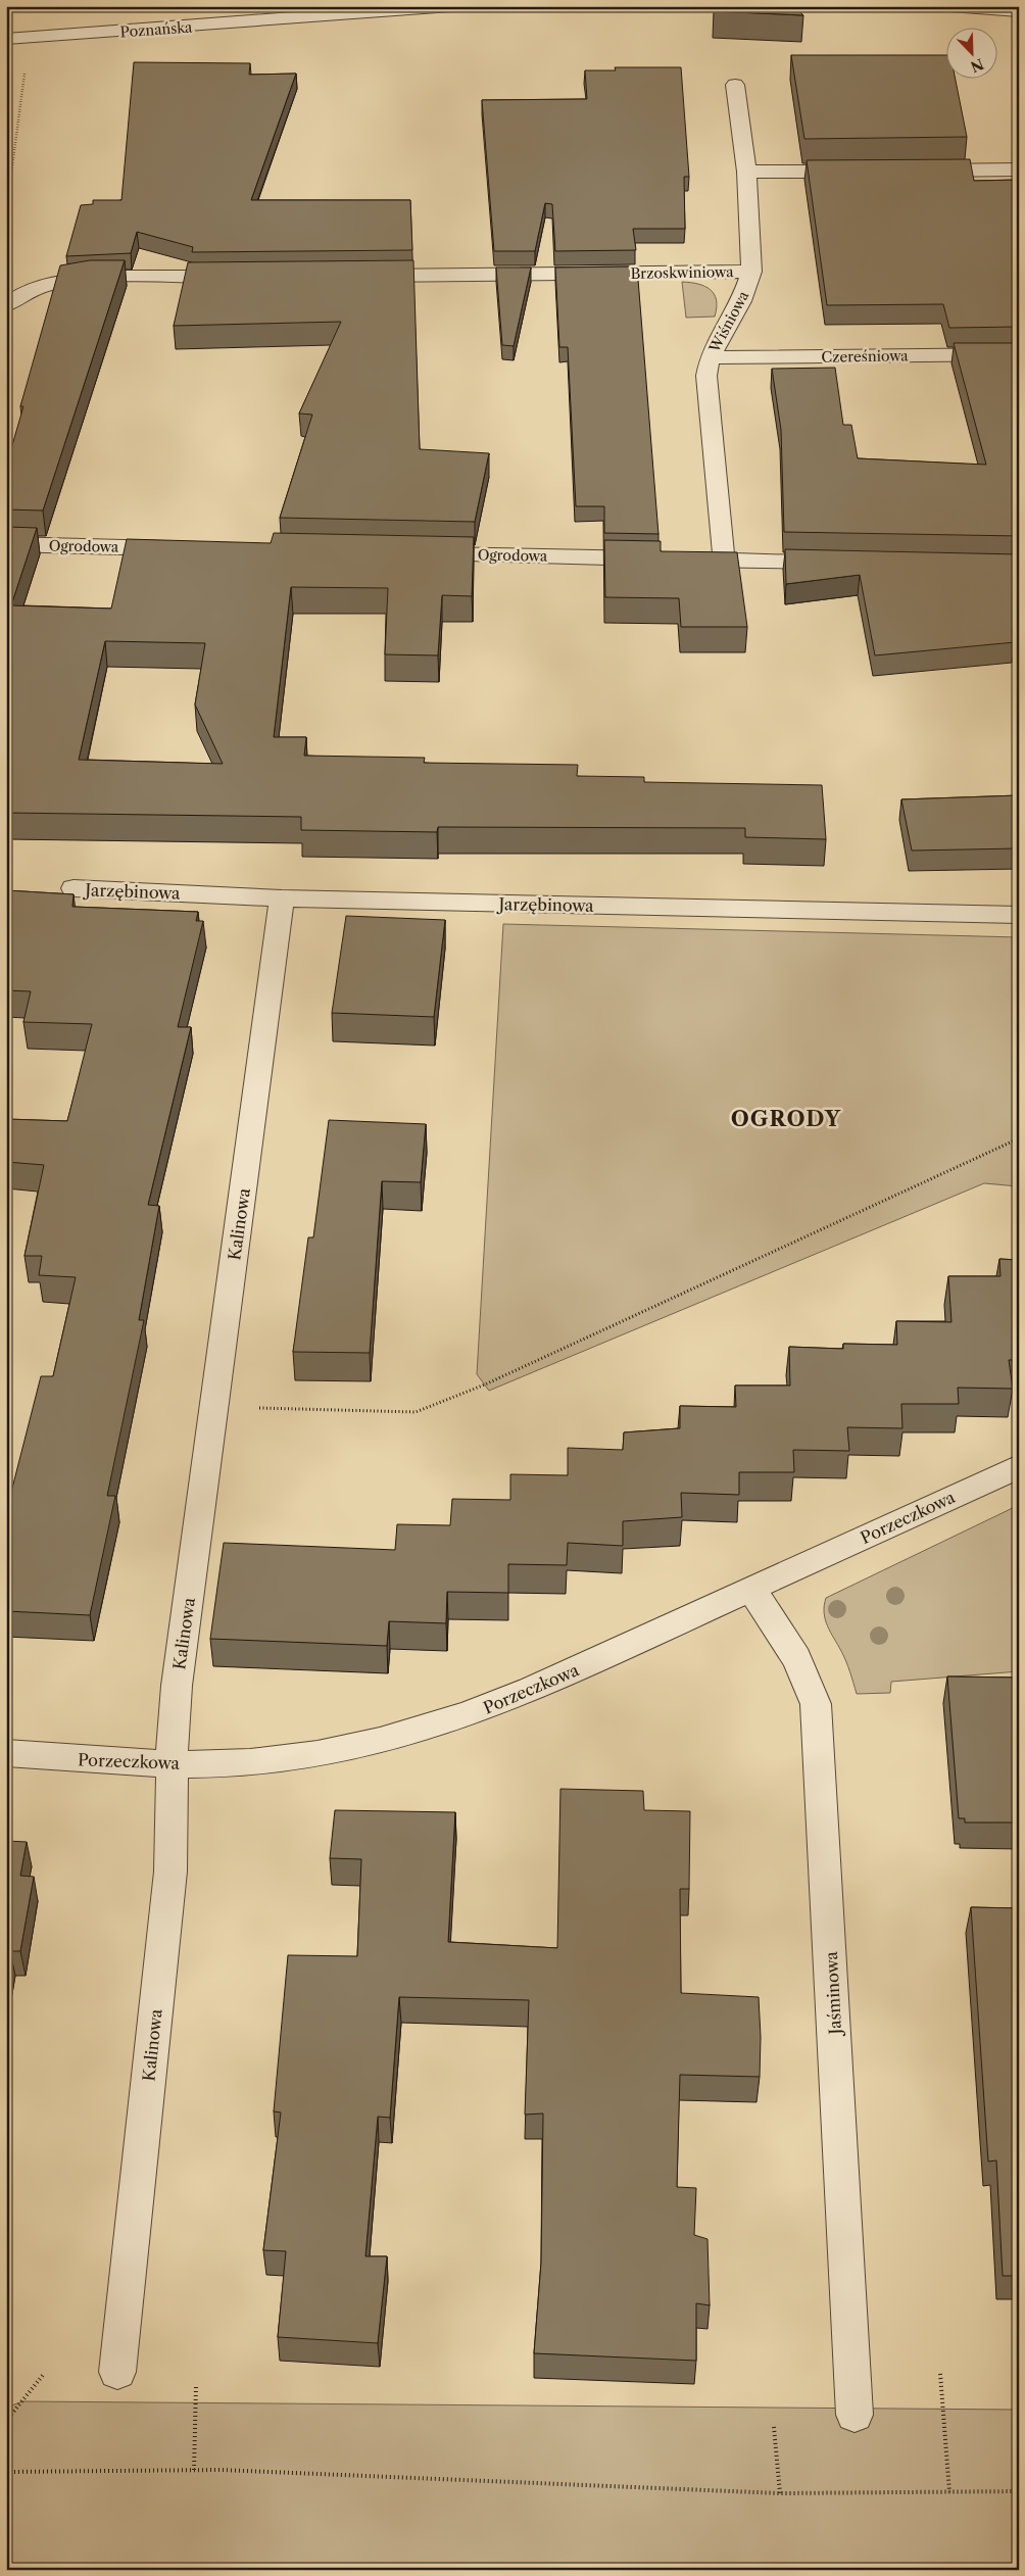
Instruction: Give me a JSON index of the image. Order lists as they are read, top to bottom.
{
  "streets": {
    "street": [
      "Poznańska",
      "Brzoskwiniowa",
      "Wiśniowa",
      "Czereśniowa",
      "Ogrodowa",
      "Jarzębinowa",
      "Kalinowa",
      "Porzeczkowa",
      "Jaśminowa"
    ]
  },
  "crossings": [
    ["Brzoskwiniowa", "Wiśniowa"],
    ["Wiśniowa", "Czereśniowa"],
    ["Wiśniowa", "Ogrodowa"],
    ["Jarzębinowa", "Kalinowa"],
    ["Kalinowa", "Porzeczkowa"],
    ["Porzeczkowa", "Jaśminowa"]
  ],
  "districts": ["OGRODY"],
  "north": "bottom right"
}
